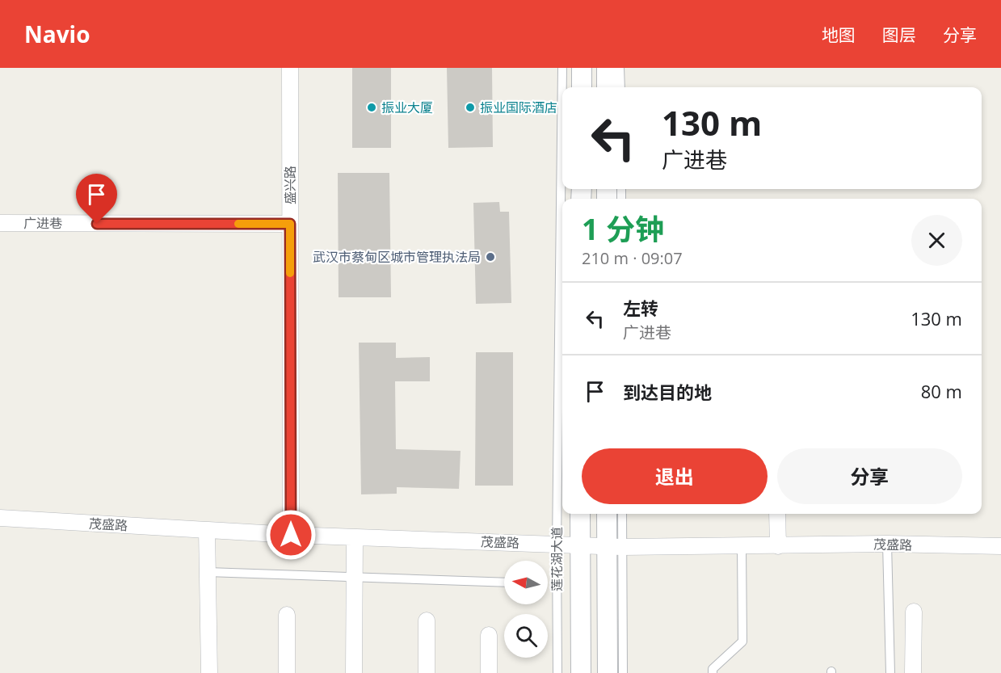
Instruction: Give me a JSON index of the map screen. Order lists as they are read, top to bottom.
{
  "streets": {
    "street": [
      "盛兴路",
      "广进巷",
      "茂盛路",
      "莲花湖大道"
    ]
  },
  "crossings": [
    ["盛兴路", "广进巷"],
    ["盛兴路", "茂盛路"],
    ["茂盛路", "莲花湖大道"]
  ],
  "places": ["振业大厦", "振业国际酒店", "武汉市蔡甸区城市管理执法局"],
  "north": "left",
  "page": {
    "header": "Navio",
    "nav": ["地图", "图层", "分享"],
    "turn": ["130 m", "广进巷"],
    "heading": ["1 分钟", "210 m · 09:07"],
    "list": [
      {
        "name": "左转",
        "note": "广进巷",
        "value": "130 m"
      },
      {
        "name": "到达目的地",
        "value": "80 m"
      }
    ],
    "buttons": ["退出", "分享"]
  }
}
